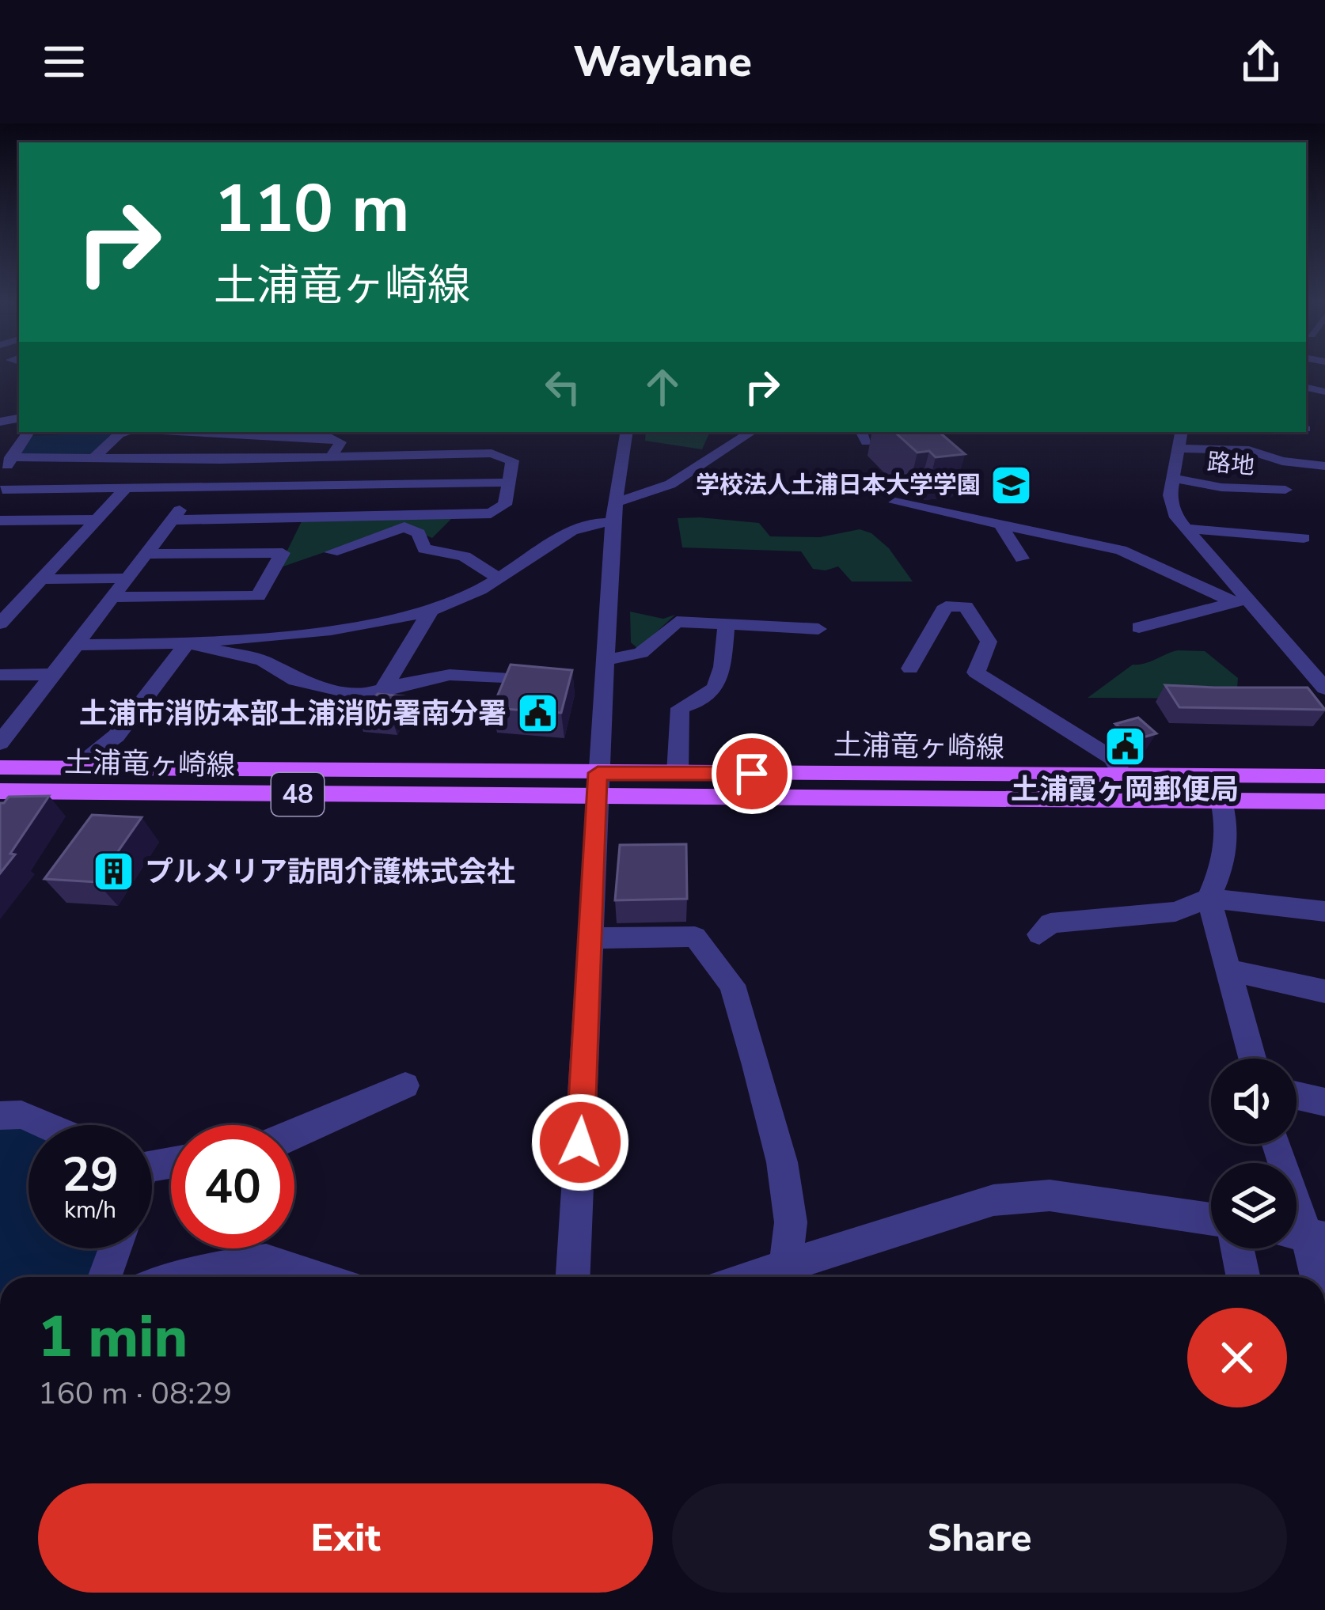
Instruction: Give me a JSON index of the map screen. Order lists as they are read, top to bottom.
{
  "streets": {
    "main road": ["土浦竜ヶ崎線", "48"],
    "street": ["路地"]
  },
  "places": {
    "school or university": ["学校法人土浦日本大学学園"],
    "public building": ["土浦市消防本部土浦消防署南分署", "土浦霞ヶ岡郵便局"],
    "building": ["プルメリア訪問介護株式会社"]
  },
  "page": {
    "header": "Waylane",
    "turn": ["110 m", "土浦竜ヶ崎線"],
    "speed": "29 km/h",
    "limit": "40",
    "heading": ["1 min", "160 m · 08:29"],
    "buttons": ["Exit", "Share"]
  }
}
